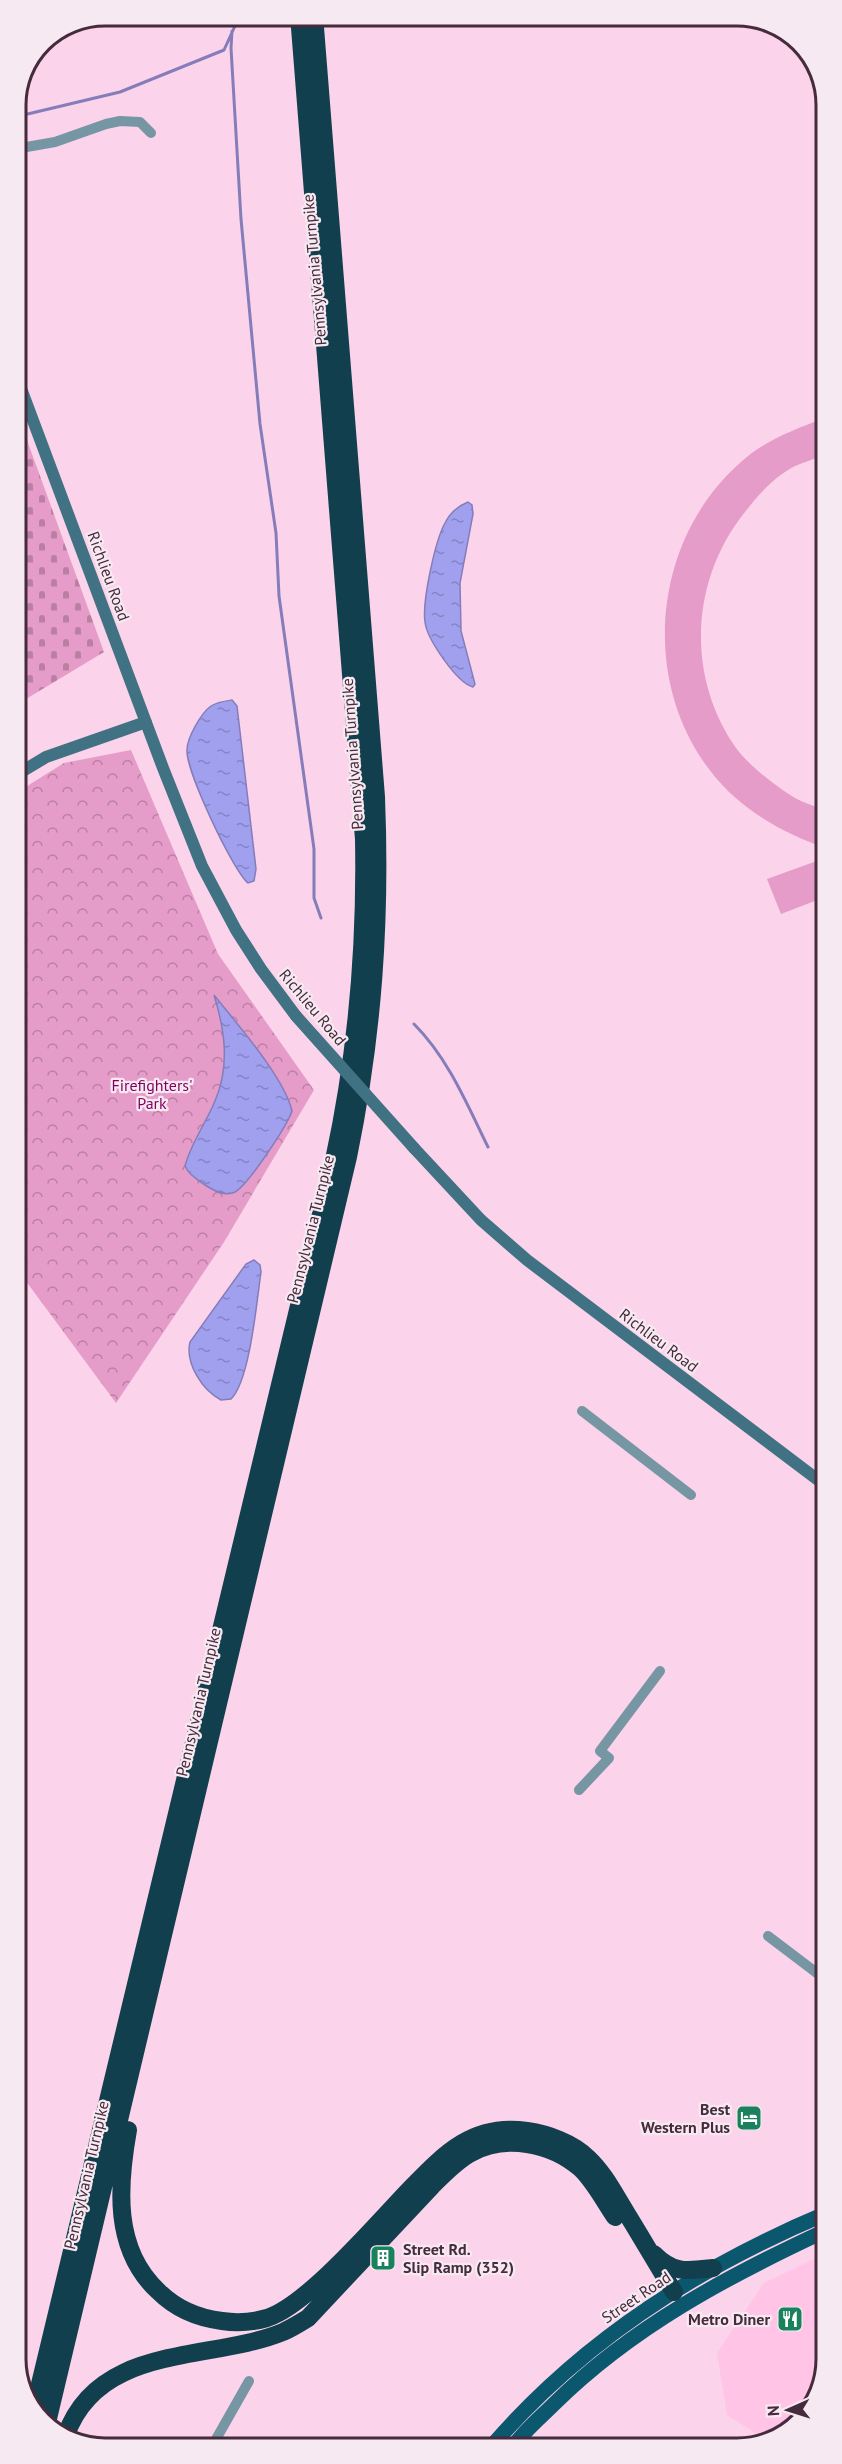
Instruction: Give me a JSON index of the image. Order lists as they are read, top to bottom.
{
  "streets": {
    "highway": ["Pennsylvania Turnpike"],
    "main road": ["Richlieu Road", "Street Road"]
  },
  "parks": ["Firefighters' Park"],
  "places": {
    "hotel": ["Best Western Plus"],
    "building": ["Street Rd. Slip Ramp (352)"],
    "restaurant": ["Metro Diner"]
  },
  "north": "left"
}
